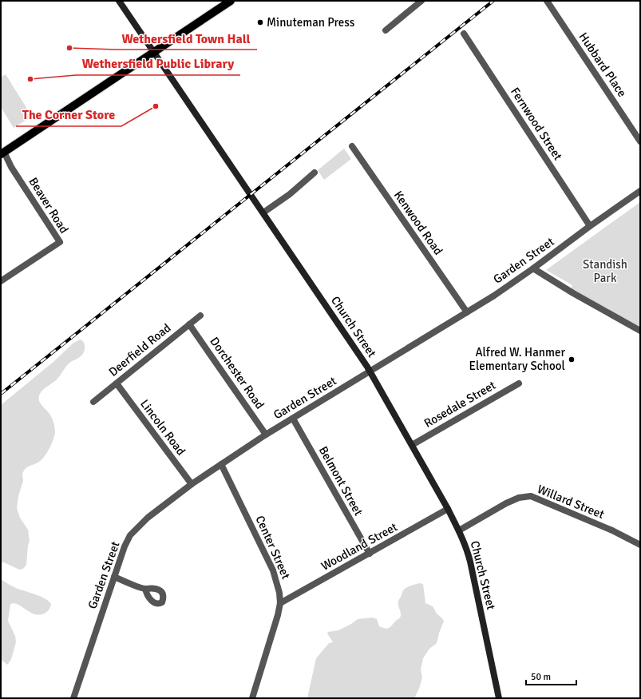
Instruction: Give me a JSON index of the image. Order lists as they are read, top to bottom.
{
  "streets": {
    "street": [
      "Hubbard Place",
      "Fernwood Street",
      "Beaver Road",
      "Kenwood Road",
      "Garden Street",
      "Church Street",
      "Deerfield Road",
      "Dorchester Road",
      "Rosedale Street",
      "Lincoln Road",
      "Belmont Street",
      "Willard Street",
      "Woodland Street",
      "Center Street"
    ]
  },
  "crossings": [
    ["Fernwood Street", "Garden Street"],
    ["Kenwood Road", "Garden Street"],
    ["Garden Street", "Church Street"],
    ["Garden Street", "Dorchester Road"],
    ["Garden Street", "Lincoln Road"],
    ["Garden Street", "Belmont Street"],
    ["Garden Street", "Center Street"],
    ["Church Street", "Rosedale Street"],
    ["Church Street", "Willard Street"],
    ["Church Street", "Woodland Street"],
    ["Deerfield Road", "Dorchester Road"],
    ["Deerfield Road", "Lincoln Road"],
    ["Belmont Street", "Woodland Street"],
    ["Woodland Street", "Center Street"]
  ],
  "parks": ["Standish Park"],
  "places": [
    "Minuteman Press",
    "Wethersfield Town Hall",
    "Wethersfield Public Library",
    "The Corner Store",
    "Alfred W. Hanmer Elementary School"
  ],
  "scale_bar": "50 m"
}
